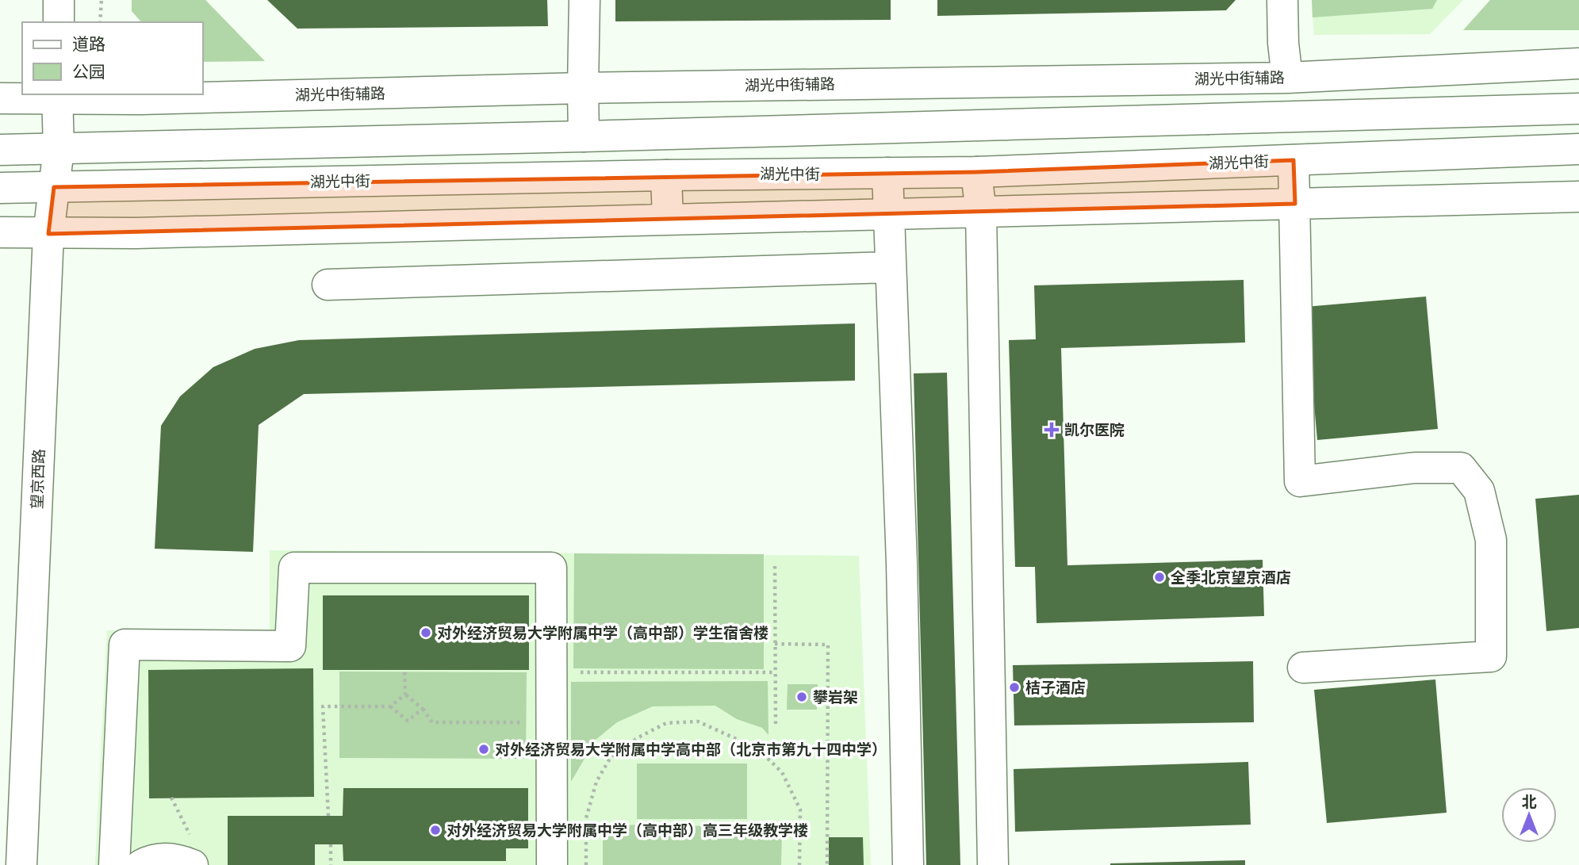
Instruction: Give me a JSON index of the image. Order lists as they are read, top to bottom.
{
  "streets": {
    "street": ["湖光中街辅路", "湖光中街", "望京西路"]
  },
  "crossings": [
    ["湖光中街辅路", "望京西路"],
    ["湖光中街", "望京西路"]
  ],
  "places": {
    "health": ["凯尔医院"],
    "other": [
      "全季北京望京酒店",
      "对外经济贸易大学附属中学（高中部）学生宿舍楼",
      "桔子酒店",
      "攀岩架",
      "对外经济贸易大学附属中学高中部（北京市第九十四中学）",
      "对外经济贸易大学附属中学（高中部）高三年级教学楼"
    ]
  },
  "legend": ["道路", "公园"],
  "north": "top"
}
